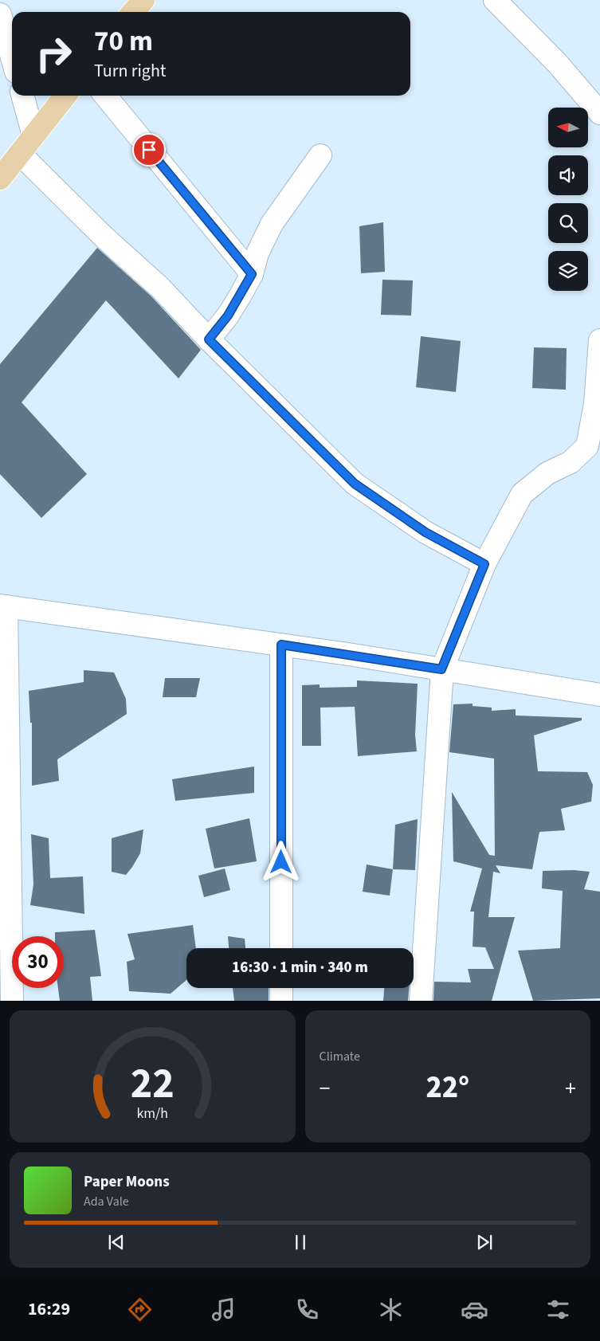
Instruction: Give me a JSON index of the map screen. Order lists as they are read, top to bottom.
{
  "north": "left",
  "page": {
    "turn": ["70 m", "Turn right"],
    "limit": "30",
    "trip": "16:30 · 1 min · 340 m",
    "tile": "Climate",
    "heat": ["−", "22°", "+"],
    "song": ["Paper Moons", "Ada Vale"],
    "tabs": "16:29",
    "gauge": ["22", "km/h"]
  }
}
